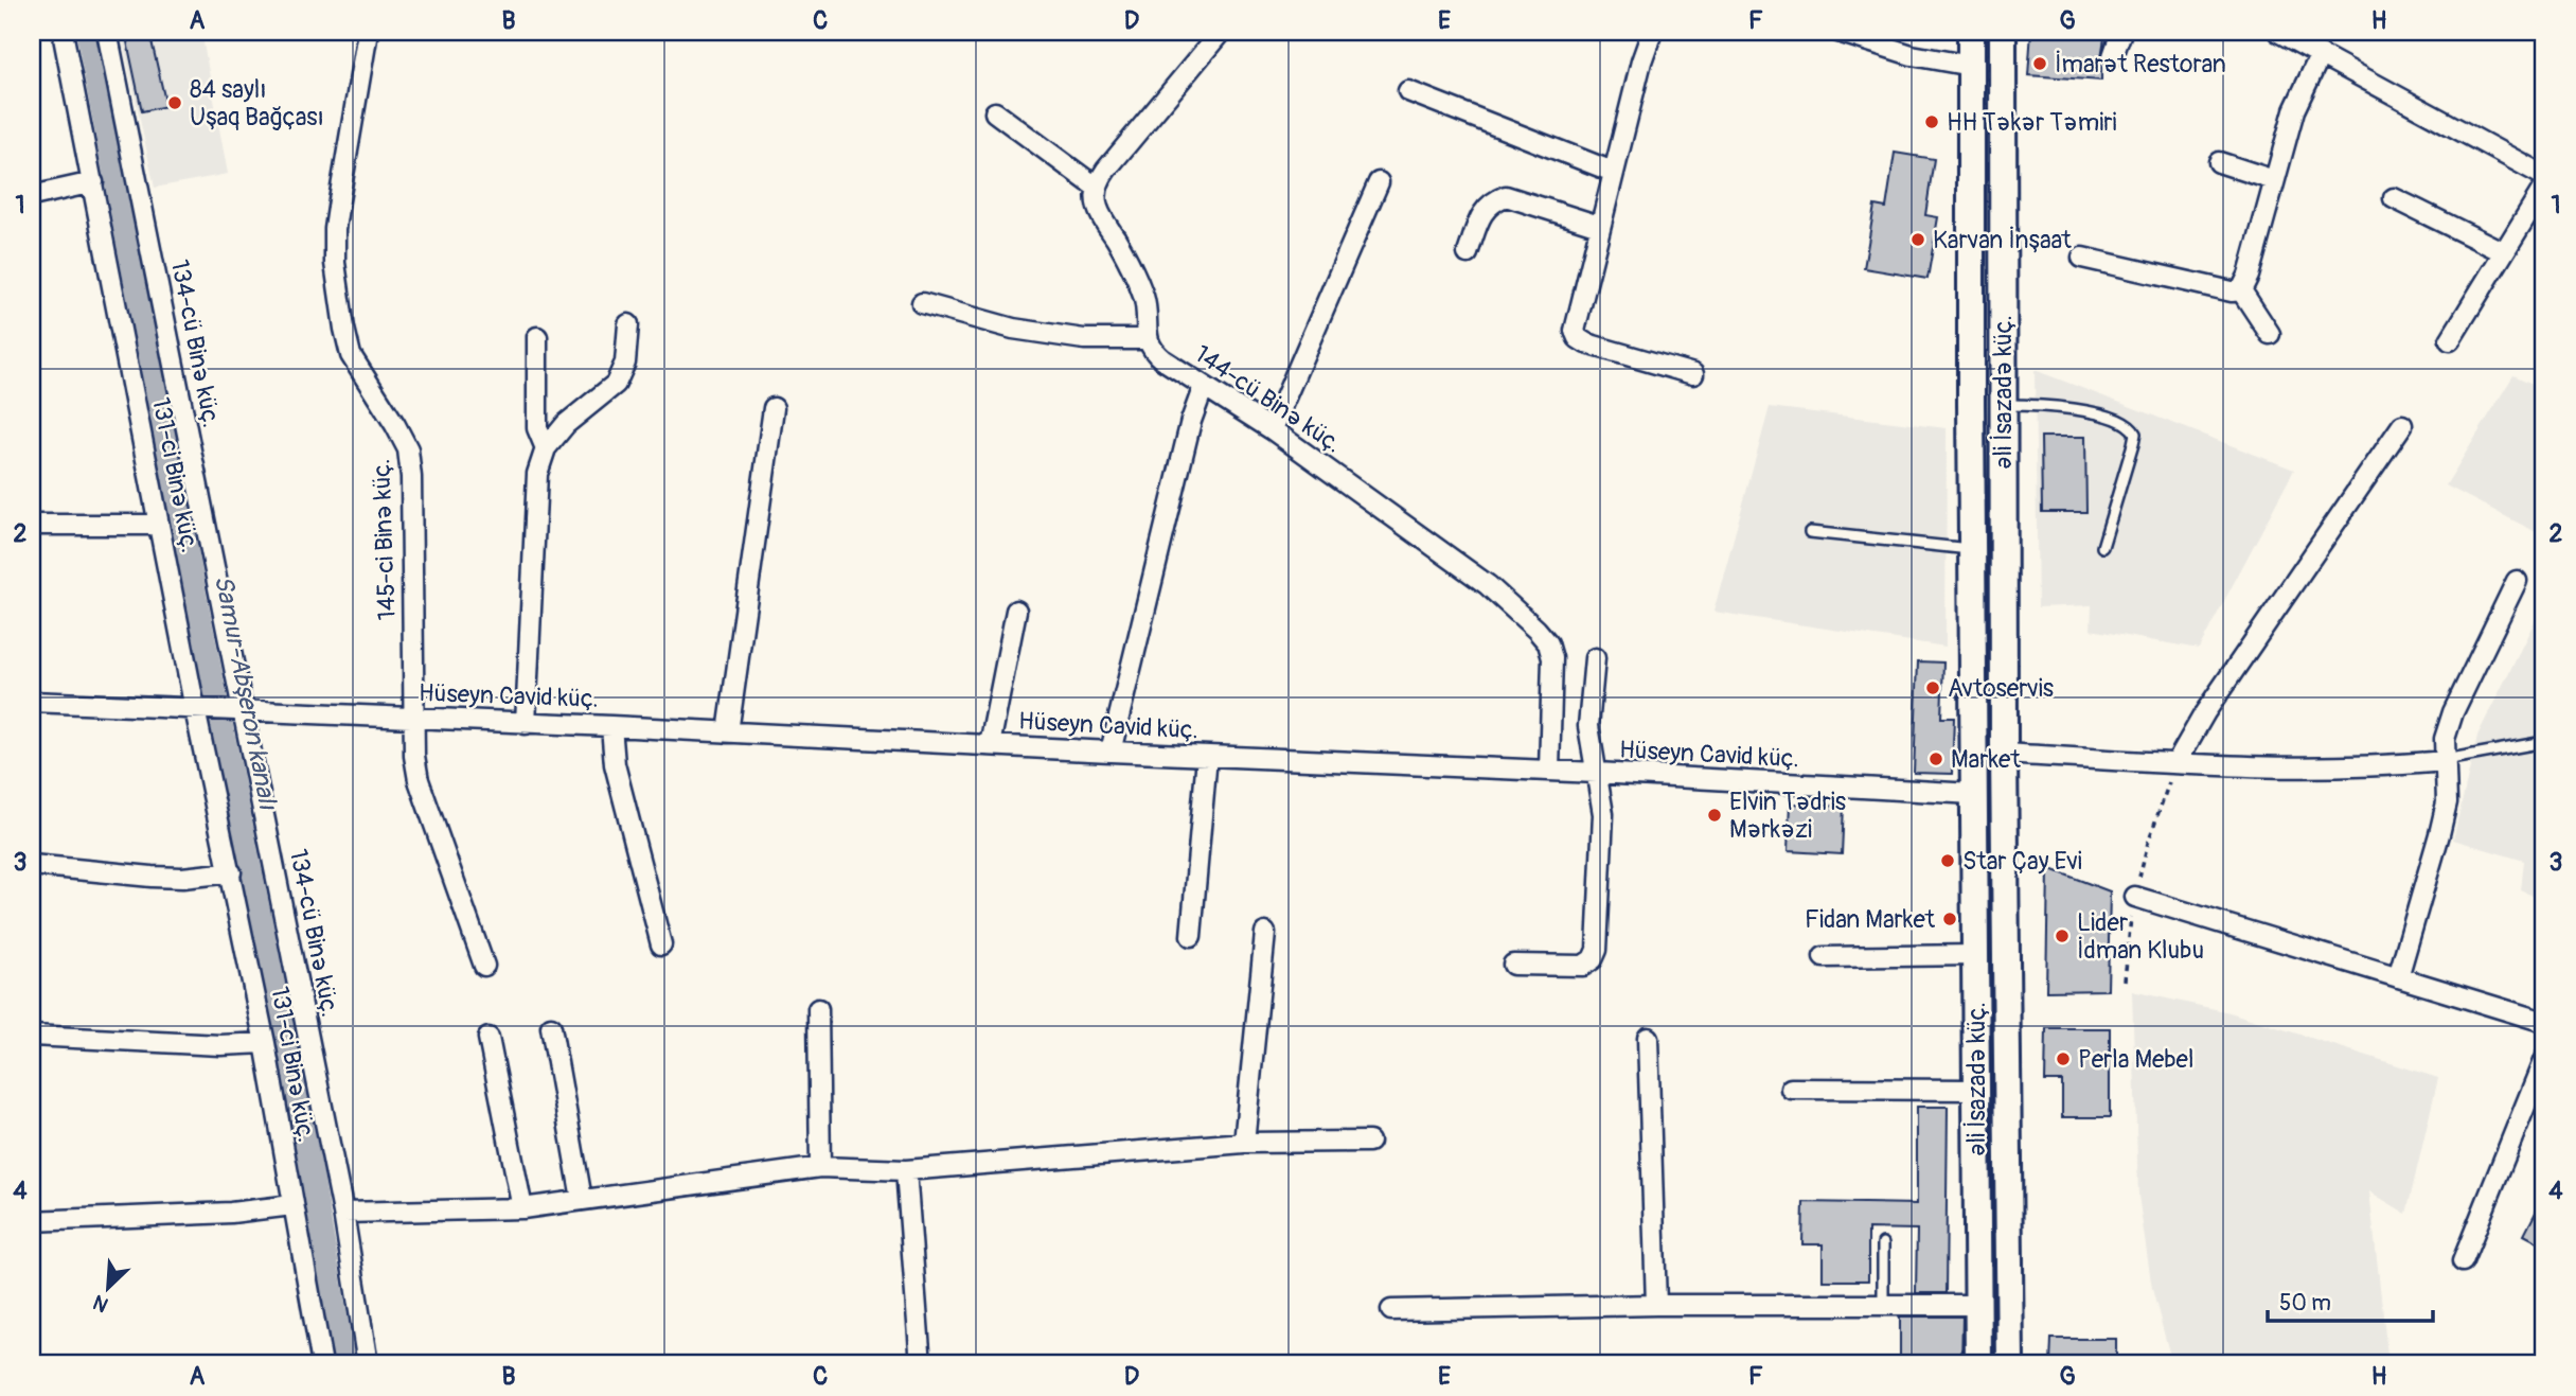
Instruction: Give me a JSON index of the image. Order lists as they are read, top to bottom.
{
  "streets": {
    "main road": ["Əli İsazadə küç."],
    "street": [
      "134-cü Binə küç.",
      "144-cü Binə küç.",
      "131-ci Binə küç.",
      "145-ci Binə küç.",
      "Hüseyn Cavid küç."
    ]
  },
  "crossings": [
    ["134-cü Binə küç.", "Hüseyn Cavid küç."],
    ["Əli İsazadə küç.", "Hüseyn Cavid küç."],
    ["144-cü Binə küç.", "Hüseyn Cavid küç."],
    ["131-ci Binə küç.", "Hüseyn Cavid küç."],
    ["145-ci Binə küç.", "Hüseyn Cavid küç."]
  ],
  "water": ["Samur-Abşeron kanalı"],
  "places": [
    "İmarət Restoran",
    "84 saylı Uşaq Bağçası",
    "HH Təkər Təmiri",
    "Karvan İnşaat",
    "Avtoservis",
    "Market",
    "Elvin Tədris Mərkəzi",
    "Star Çay Evi",
    "Fidan Market",
    "Lider İdman Klubu",
    "Perla Mebel"
  ],
  "scale_bar": "50 m",
  "north": "bottom left",
  "grid": {
    "columns": [
      "A",
      "B",
      "C",
      "D",
      "E",
      "F",
      "G",
      "H"
    ],
    "rows": [
      "1",
      "2",
      "3",
      "4"
    ]
  }
}
